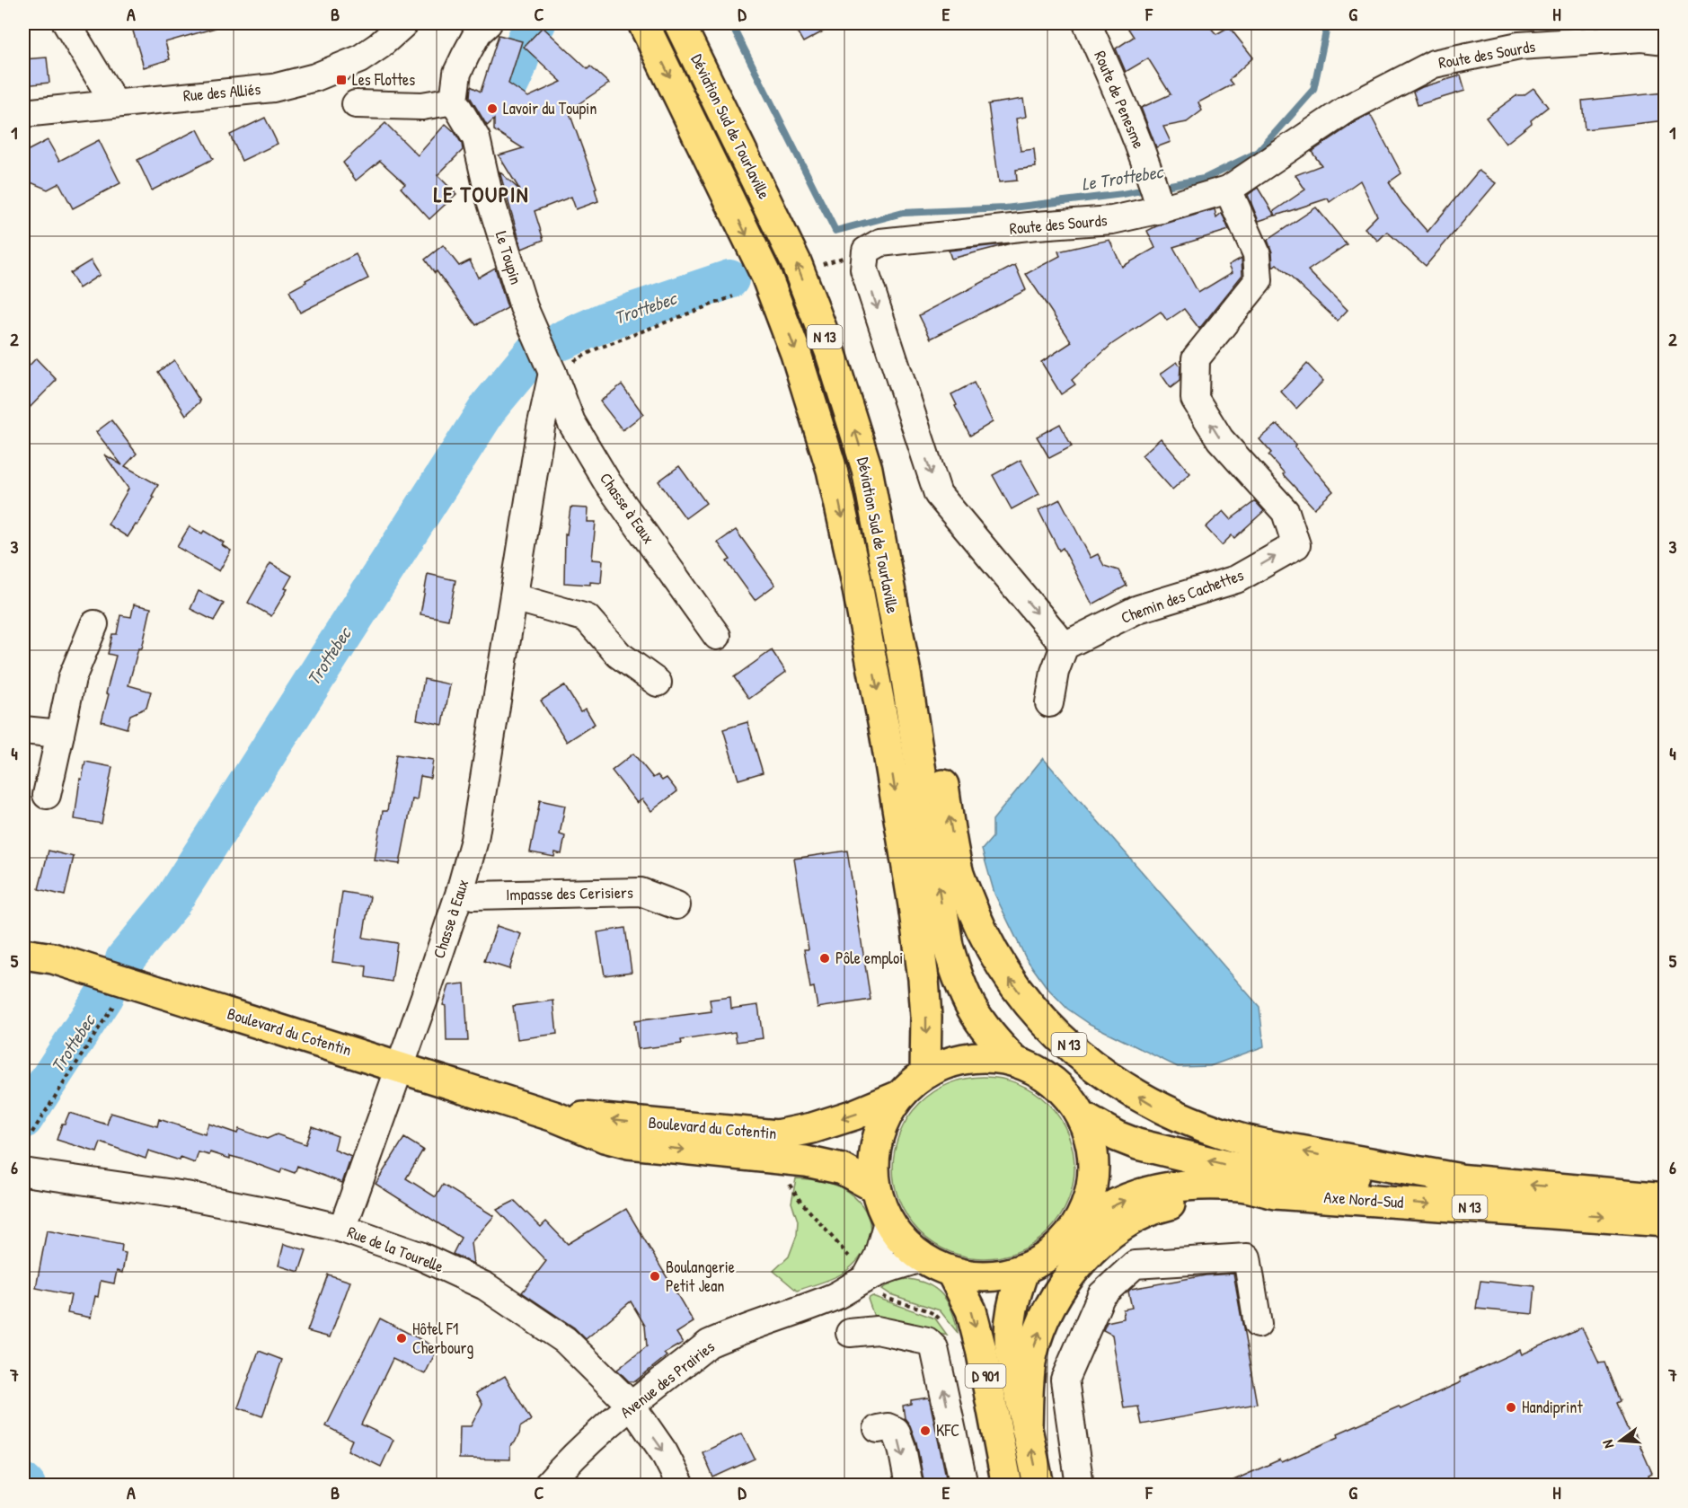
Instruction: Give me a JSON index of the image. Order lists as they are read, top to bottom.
{
  "streets": {
    "main road": [
      "Déviation Sud de Tourlaville",
      "N 13",
      "Boulevard du Cotentin",
      "Axe Nord-Sud",
      "D 901"
    ],
    "street": [
      "Route des Sourds",
      "Rue des Alliés",
      "Route de Penesme",
      "Le Toupin",
      "Chasse à Eaux",
      "Chemin des Cachettes",
      "Impasse des Cerisiers",
      "Rue de la Tourelle",
      "Avenue des Prairies"
    ]
  },
  "crossings": [
    ["Route des Sourds", "Route de Penesme"],
    ["Route des Sourds", "Chemin des Cachettes"],
    ["Déviation Sud de Tourlaville", "N 13"],
    ["Le Toupin", "Chasse à Eaux"],
    ["N 13", "Axe Nord-Sud"],
    ["Chasse à Eaux", "Impasse des Cerisiers"],
    ["Chasse à Eaux", "Boulevard du Cotentin"],
    ["Chasse à Eaux", "Rue de la Tourelle"],
    ["Rue de la Tourelle", "Avenue des Prairies"]
  ],
  "districts": ["LE TOUPIN"],
  "water": ["Le Trottebec", "Trottebec"],
  "places": {
    "transit": ["Les Flottes"],
    "other": [
      "Lavoir du Toupin",
      "Pôle emploi",
      "Boulangerie Petit Jean",
      "Hôtel F1 Cherbourg",
      "Handiprint",
      "KFC"
    ]
  },
  "north": "left",
  "grid": {
    "columns": [
      "A",
      "B",
      "C",
      "D",
      "E",
      "F",
      "G",
      "H"
    ],
    "rows": [
      "1",
      "2",
      "3",
      "4",
      "5",
      "6",
      "7"
    ]
  }
}
